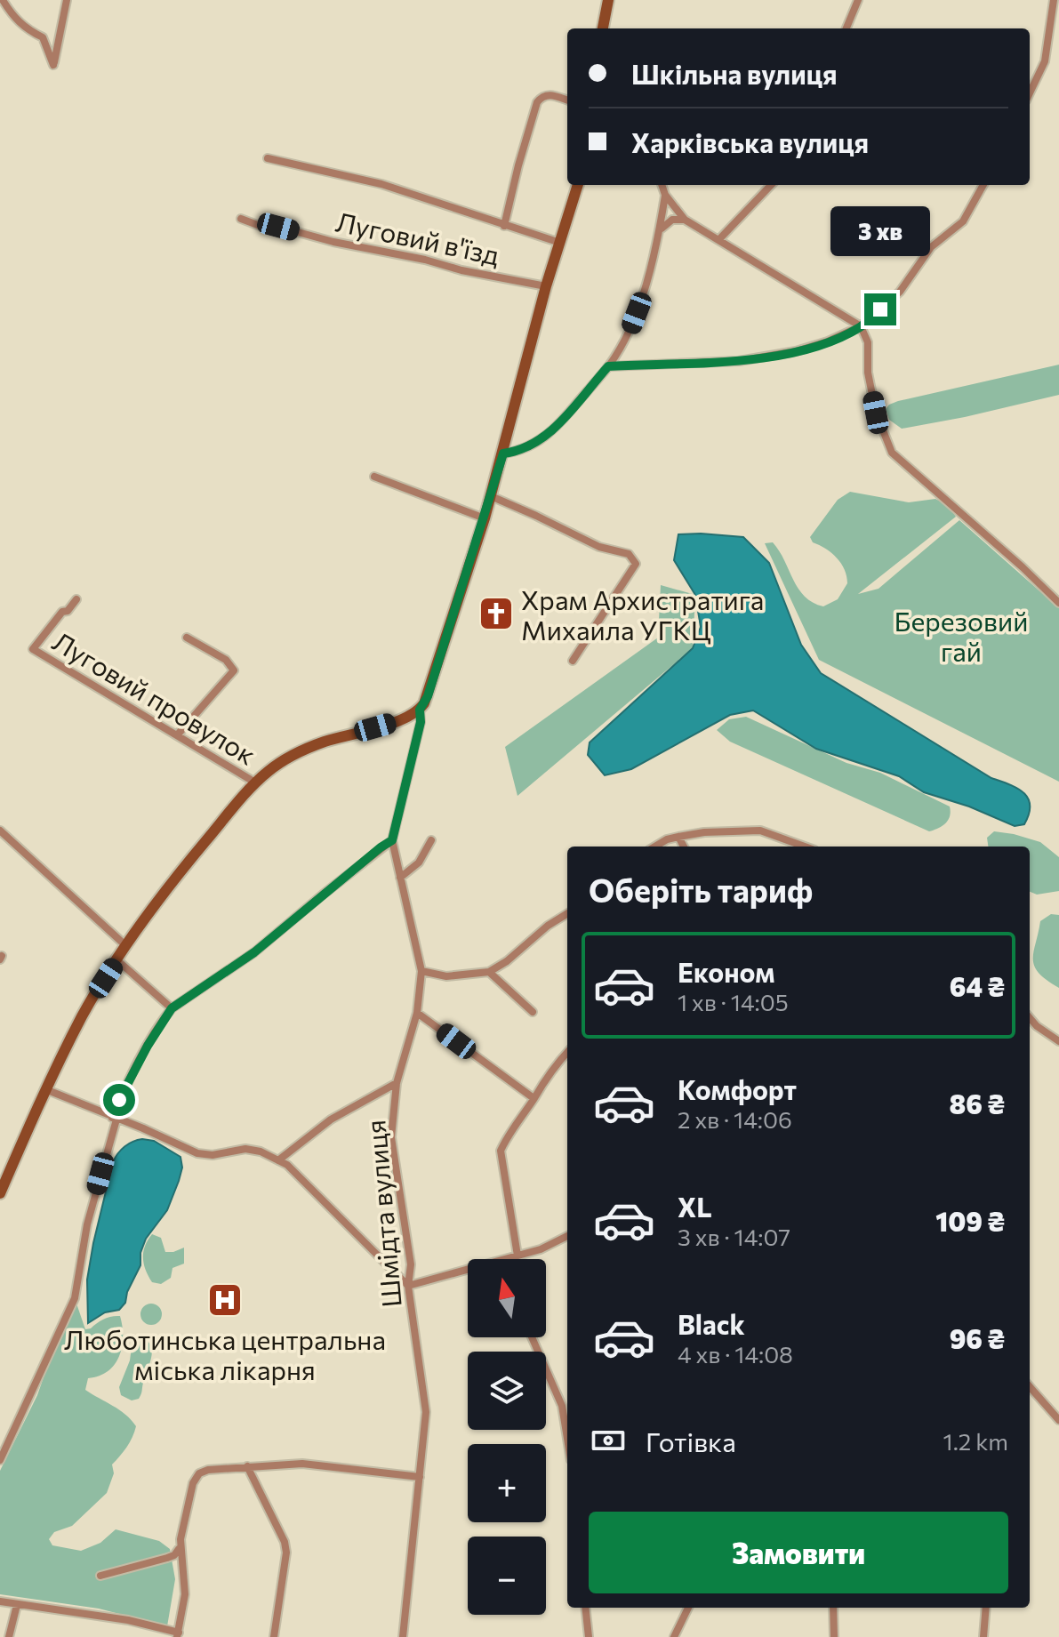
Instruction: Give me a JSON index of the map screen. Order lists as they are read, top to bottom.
{
  "streets": {
    "street": ["Луговий в'їзд", "Луговий провулок", "Шмідта вулиця"]
  },
  "parks": ["Березовий гай"],
  "places": {
    "church": ["Храм Архистратига Михаила УГКЦ"],
    "hospital": ["Люботинська центральна міська лікарня"]
  },
  "north": "top",
  "page": {
    "banner": ["Шкільна вулиця", "Харківська вулиця"],
    "bubble": "3 хв",
    "heading": "Оберіть тариф",
    "list": [
      {
        "name": "Економ",
        "note": "1 хв · 14:05",
        "value": "64 ₴"
      },
      {
        "name": "Комфорт",
        "note": "2 хв · 14:06",
        "value": "86 ₴"
      },
      {
        "name": "XL",
        "note": "3 хв · 14:07",
        "value": "109 ₴"
      },
      {
        "name": "Black",
        "note": "4 хв · 14:08",
        "value": "96 ₴"
      }
    ],
    "map_buttons": ["+", "−"],
    "pay": ["Готівка", "1.2 km"],
    "buttons": "Замовити"
  }
}
